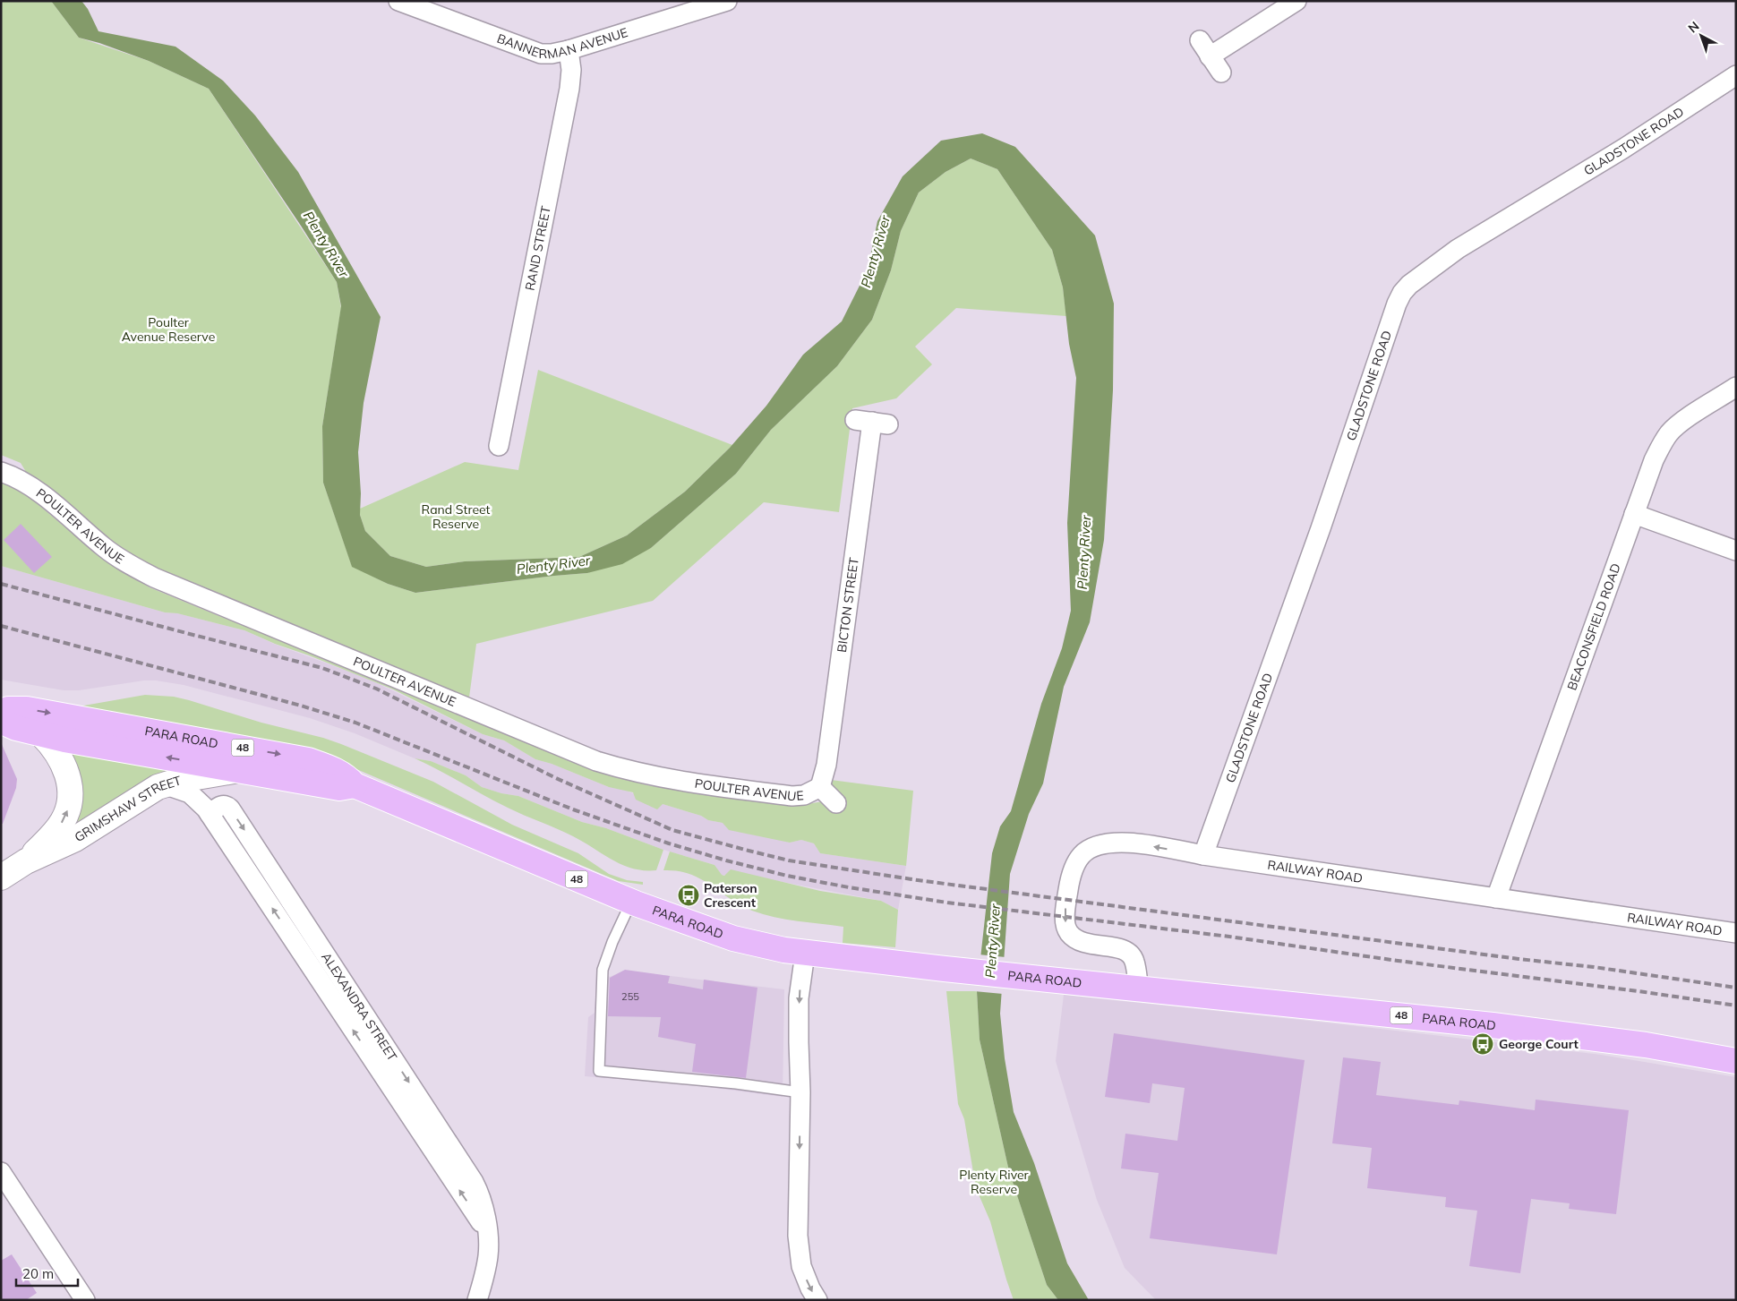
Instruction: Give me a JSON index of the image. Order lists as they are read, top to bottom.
{
  "streets": {
    "main road": ["PARA ROAD", "48"],
    "street": [
      "BANNERMAN AVENUE",
      "GLADSTONE ROAD",
      "RAND STREET",
      "POULTER AVENUE",
      "BICTON STREET",
      "BEACONSFIELD ROAD",
      "GRIMSHAW STREET",
      "RAILWAY ROAD",
      "ALEXANDRA STREET"
    ]
  },
  "crossings": [
    ["BANNERMAN AVENUE", "RAND STREET"],
    ["GLADSTONE ROAD", "RAILWAY ROAD"],
    ["POULTER AVENUE", "BICTON STREET"],
    ["BEACONSFIELD ROAD", "RAILWAY ROAD"],
    ["PARA ROAD", "GRIMSHAW STREET"],
    ["PARA ROAD", "RAILWAY ROAD"],
    ["GRIMSHAW STREET", "ALEXANDRA STREET"]
  ],
  "water": ["Plenty River"],
  "parks": ["Poulter Avenue Reserve", "Rand Street Reserve", "Plenty River Reserve"],
  "places": {
    "bus stop": ["Paterson Crescent", "George Court"]
  },
  "house_numbers": ["255"],
  "scale_bar": "20 m",
  "north": "top left"
}
